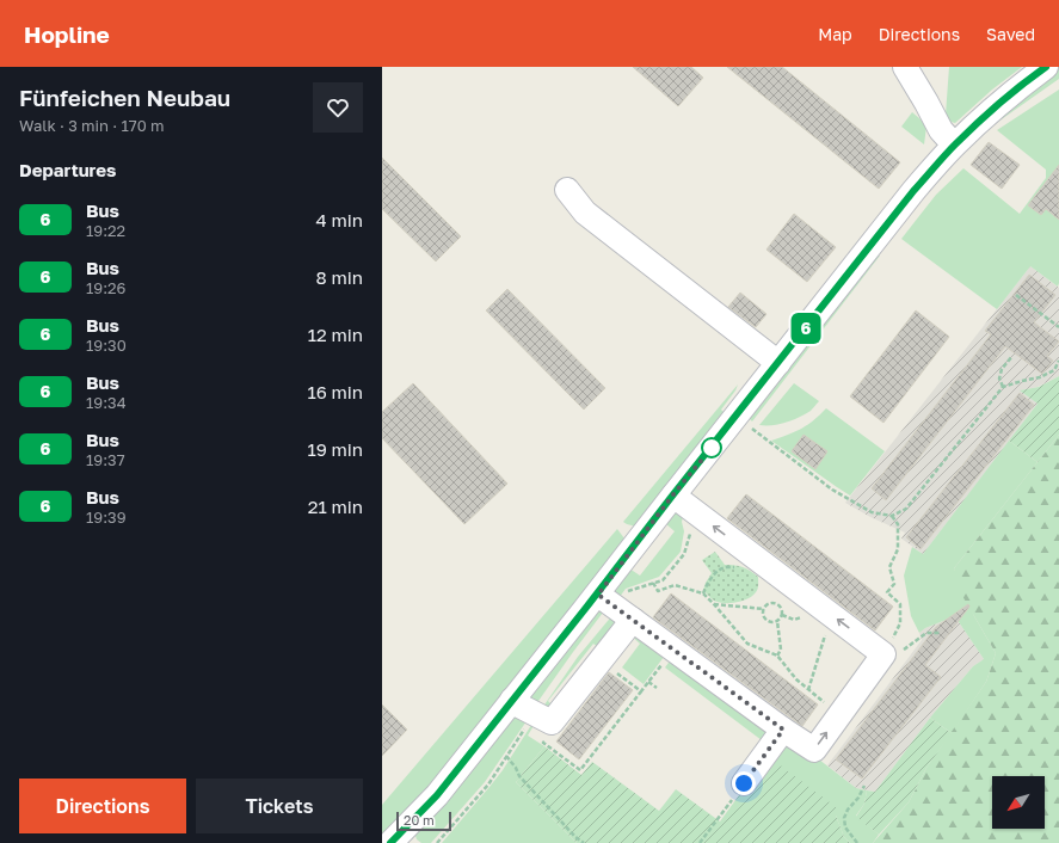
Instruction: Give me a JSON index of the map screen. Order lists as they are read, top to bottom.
{
  "lines": ["bus line 6"],
  "scale_bar": "20 m",
  "north": "bottom left",
  "page": {
    "header": "Hopline",
    "nav": ["Map", "Directions", "Saved"],
    "heading": [
      ["Fünfeichen Neubau", "Walk · 3 min · 170 m"],
      "Departures"
    ],
    "on_map": "6",
    "list": [
      {
        "mark": "6",
        "name": "Bus",
        "note": "19:22",
        "value": "4 min"
      },
      {
        "mark": "6",
        "name": "Bus",
        "note": "19:26",
        "value": "8 min"
      },
      {
        "mark": "6",
        "name": "Bus",
        "note": "19:30",
        "value": "12 min"
      },
      {
        "mark": "6",
        "name": "Bus",
        "note": "19:34",
        "value": "16 min"
      },
      {
        "mark": "6",
        "name": "Bus",
        "note": "19:37",
        "value": "19 min"
      },
      {
        "mark": "6",
        "name": "Bus",
        "note": "19:39",
        "value": "21 min"
      }
    ],
    "buttons": ["Directions", "Tickets"],
    "scale": "20 m"
  }
}
